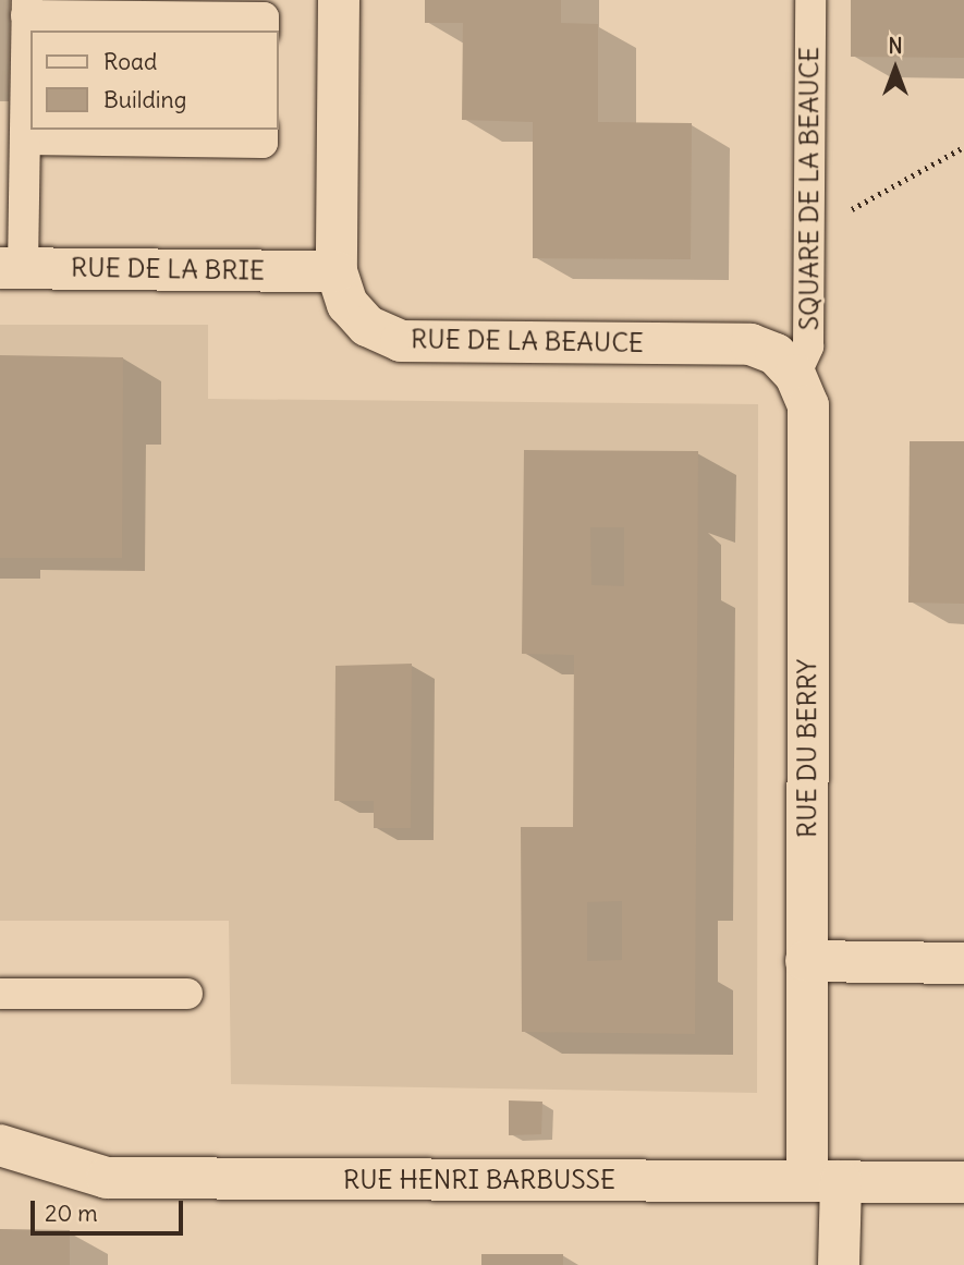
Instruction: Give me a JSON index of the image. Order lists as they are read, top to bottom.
{
  "streets": {
    "street": [
      "RUE DE LA BRIE",
      "RUE DE LA BEAUCE",
      "RUE DU BERRY",
      "RUE HENRI BARBUSSE"
    ],
    "lane": ["SQUARE DE LA BEAUCE"]
  },
  "crossings": [
    ["SQUARE DE LA BEAUCE", "RUE DU BERRY"],
    ["RUE DE LA BRIE", "RUE DE LA BEAUCE"],
    ["RUE DE LA BEAUCE", "RUE DU BERRY"],
    ["RUE DU BERRY", "RUE HENRI BARBUSSE"]
  ],
  "legend": ["Road", "Building"],
  "scale_bar": "20 m",
  "north": "top"
}
